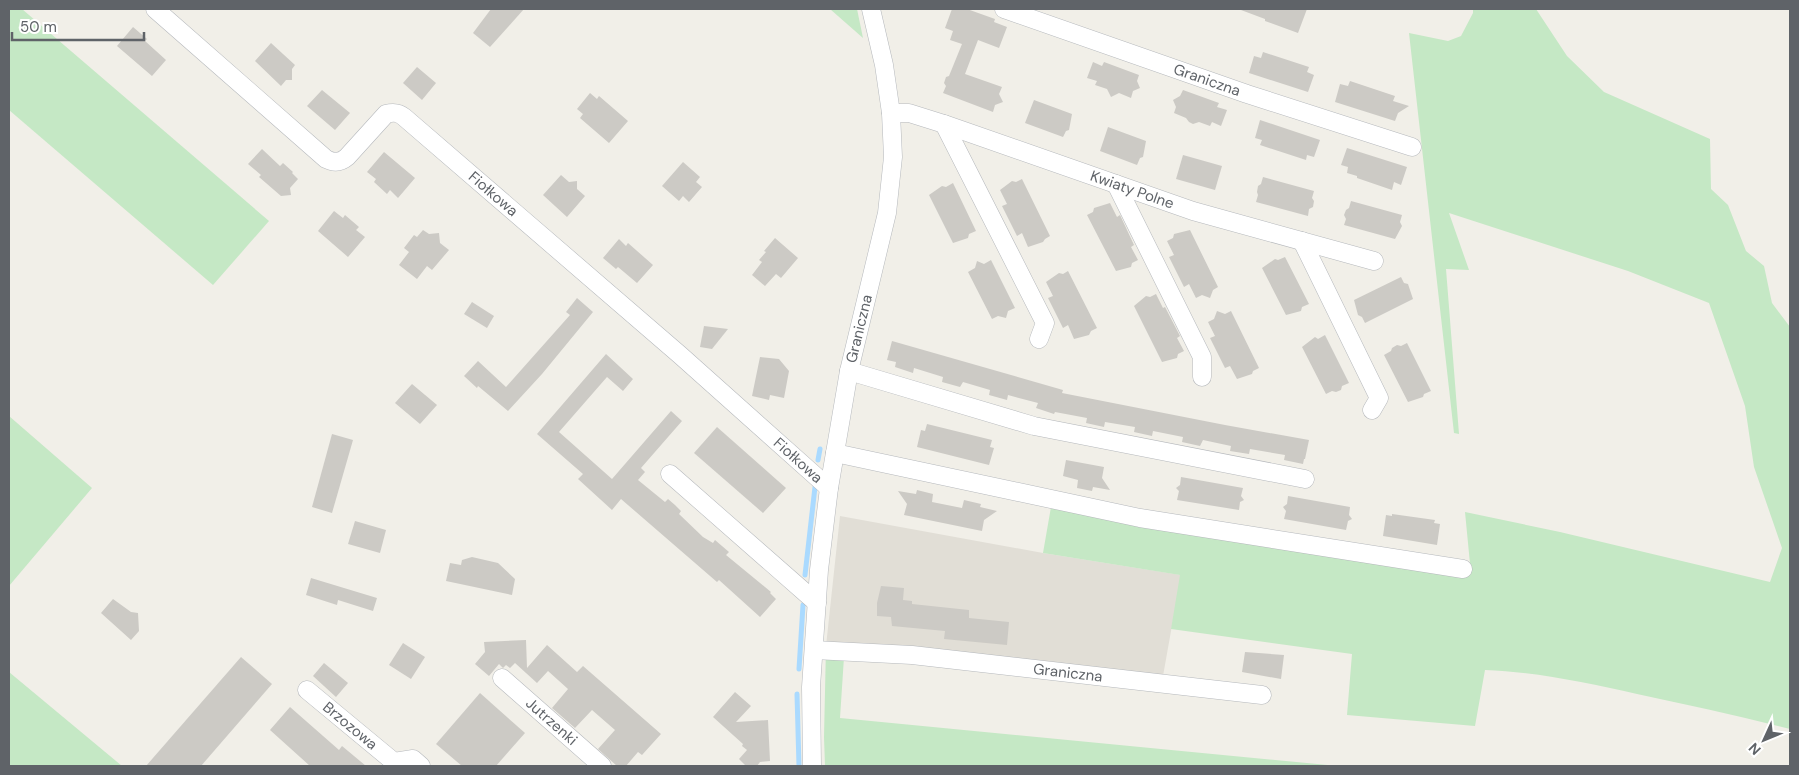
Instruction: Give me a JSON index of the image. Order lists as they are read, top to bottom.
{
  "streets": {
    "street": [
      "Graniczna",
      "Kwiaty Polne",
      "Fiołkowa",
      "Jutrzenki",
      "Brzozowa"
    ]
  },
  "crossings": [
    ["Graniczna", "Kwiaty Polne"],
    ["Graniczna", "Fiołkowa"]
  ],
  "scale_bar": "50 m",
  "north": "bottom left"
}
